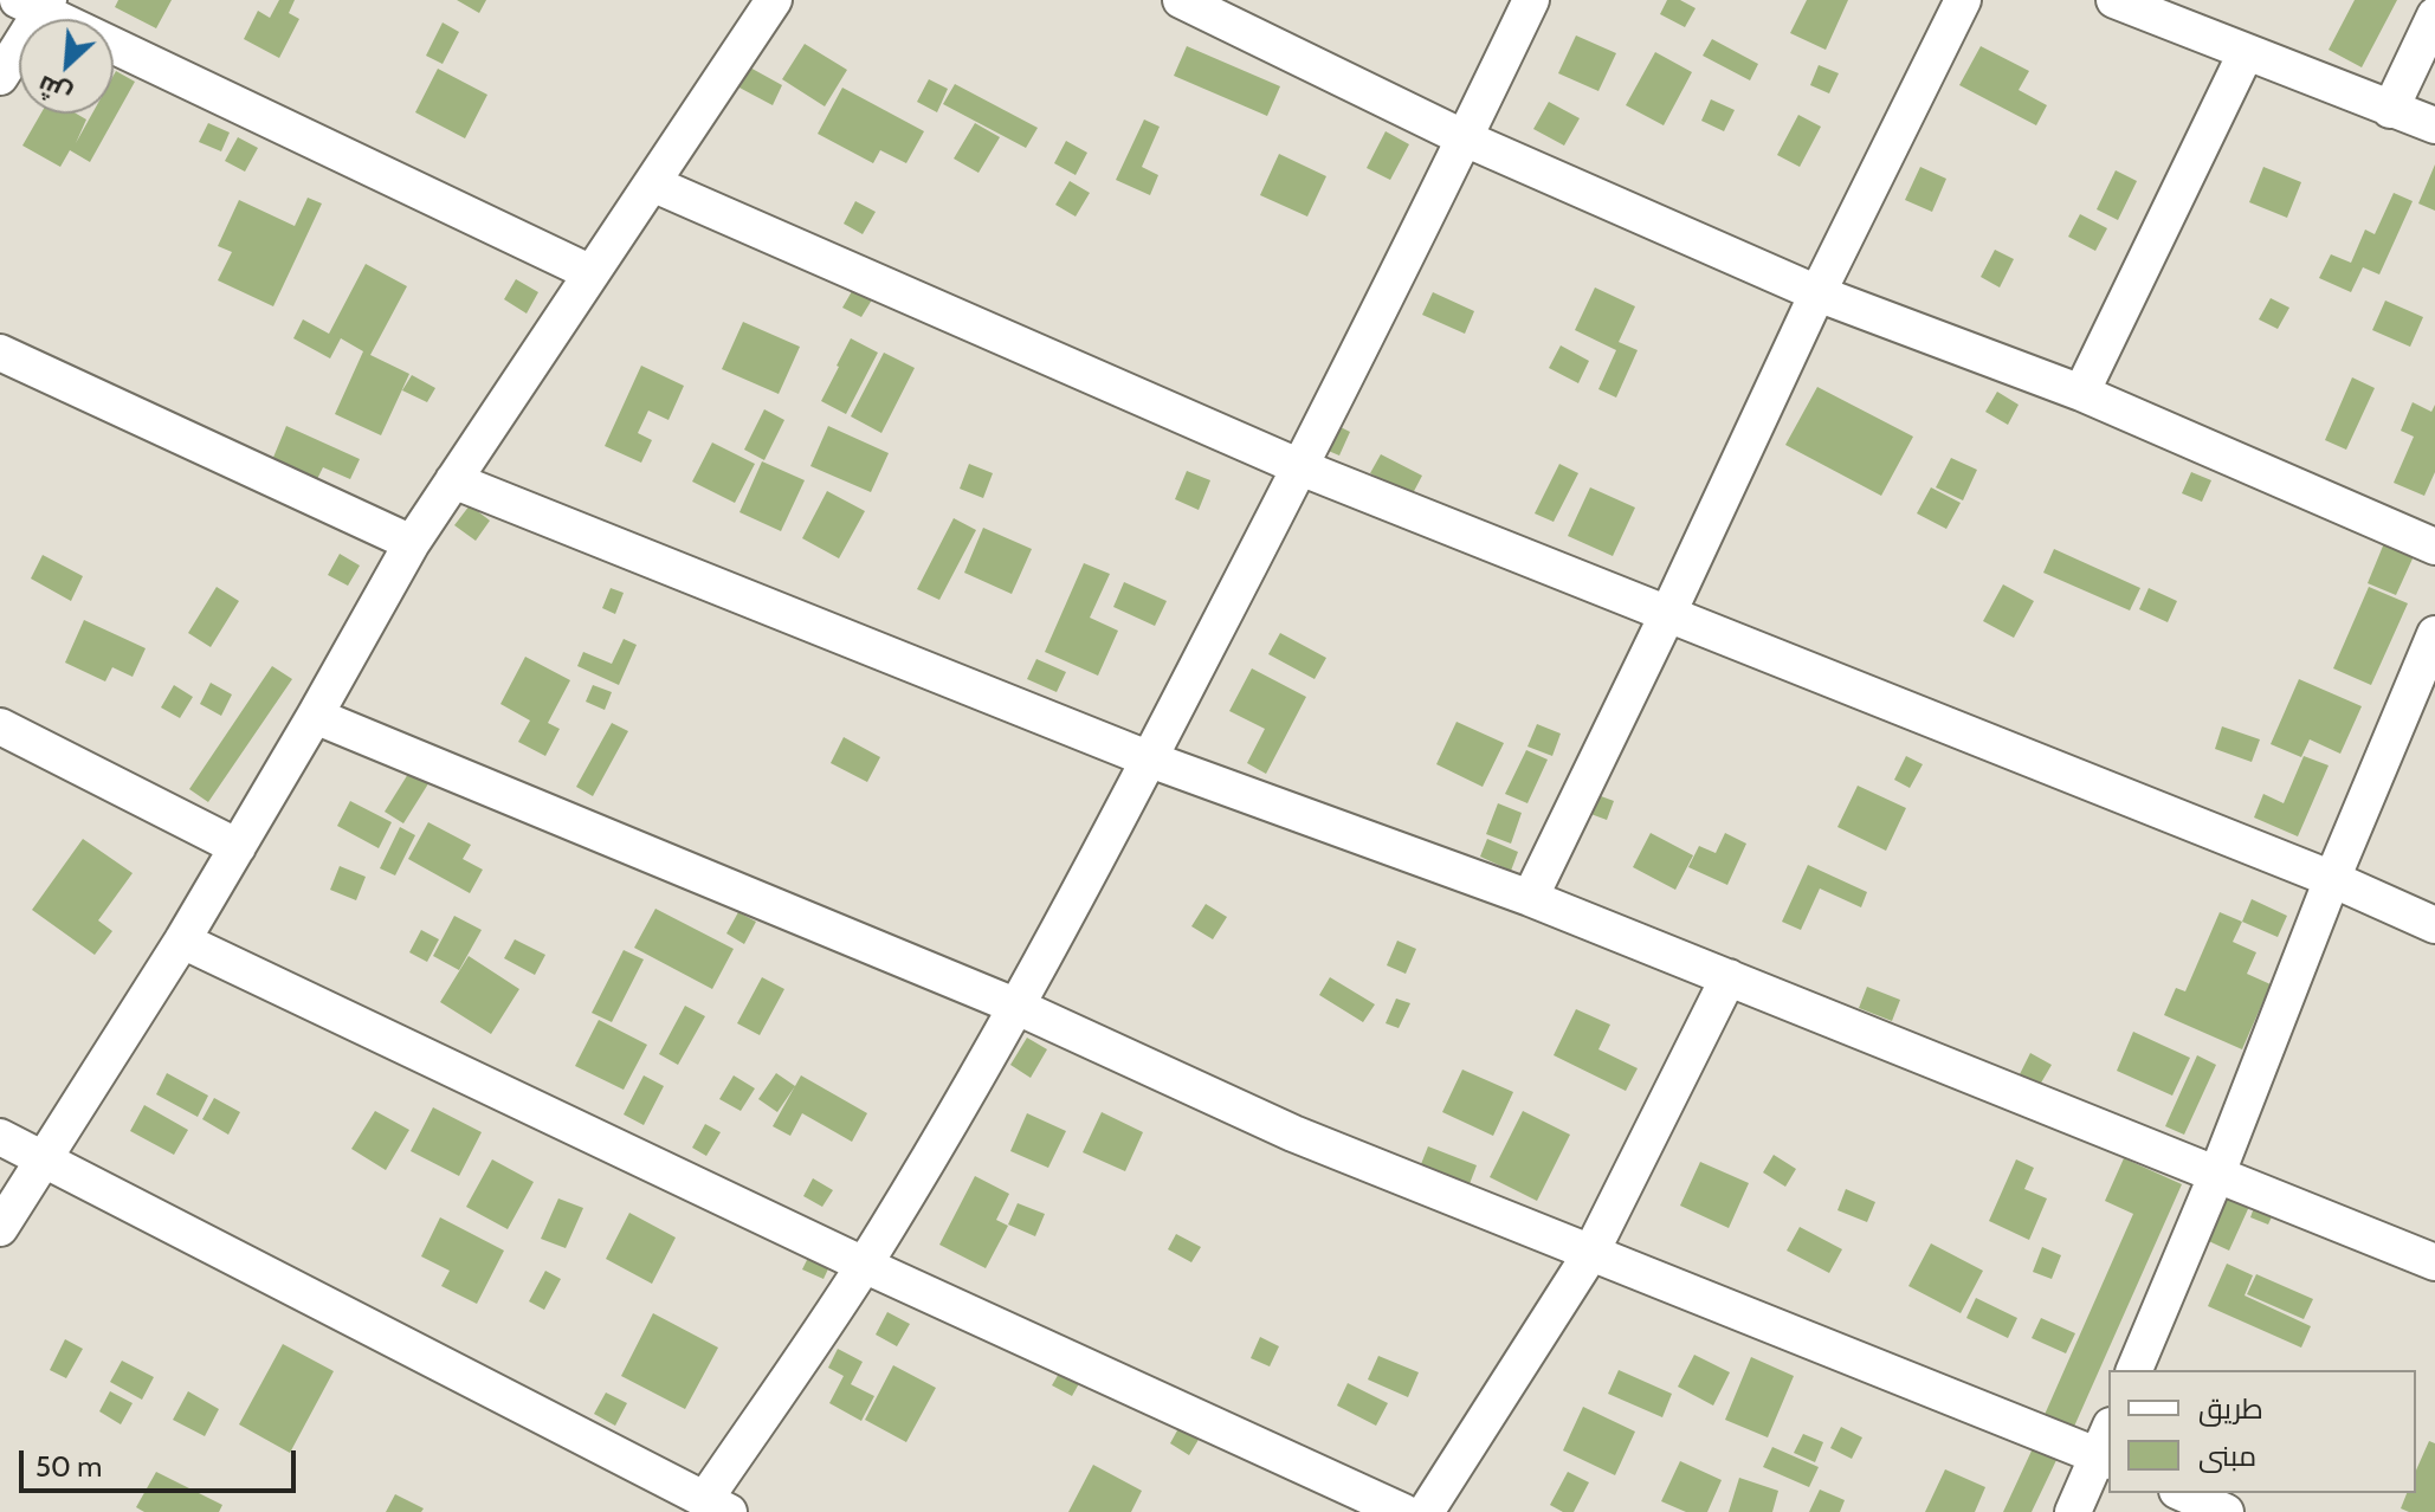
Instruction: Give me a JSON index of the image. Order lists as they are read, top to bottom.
{
  "legend": ["طريق", "مبنى"],
  "scale_bar": "50 m",
  "north": "bottom left"
}
